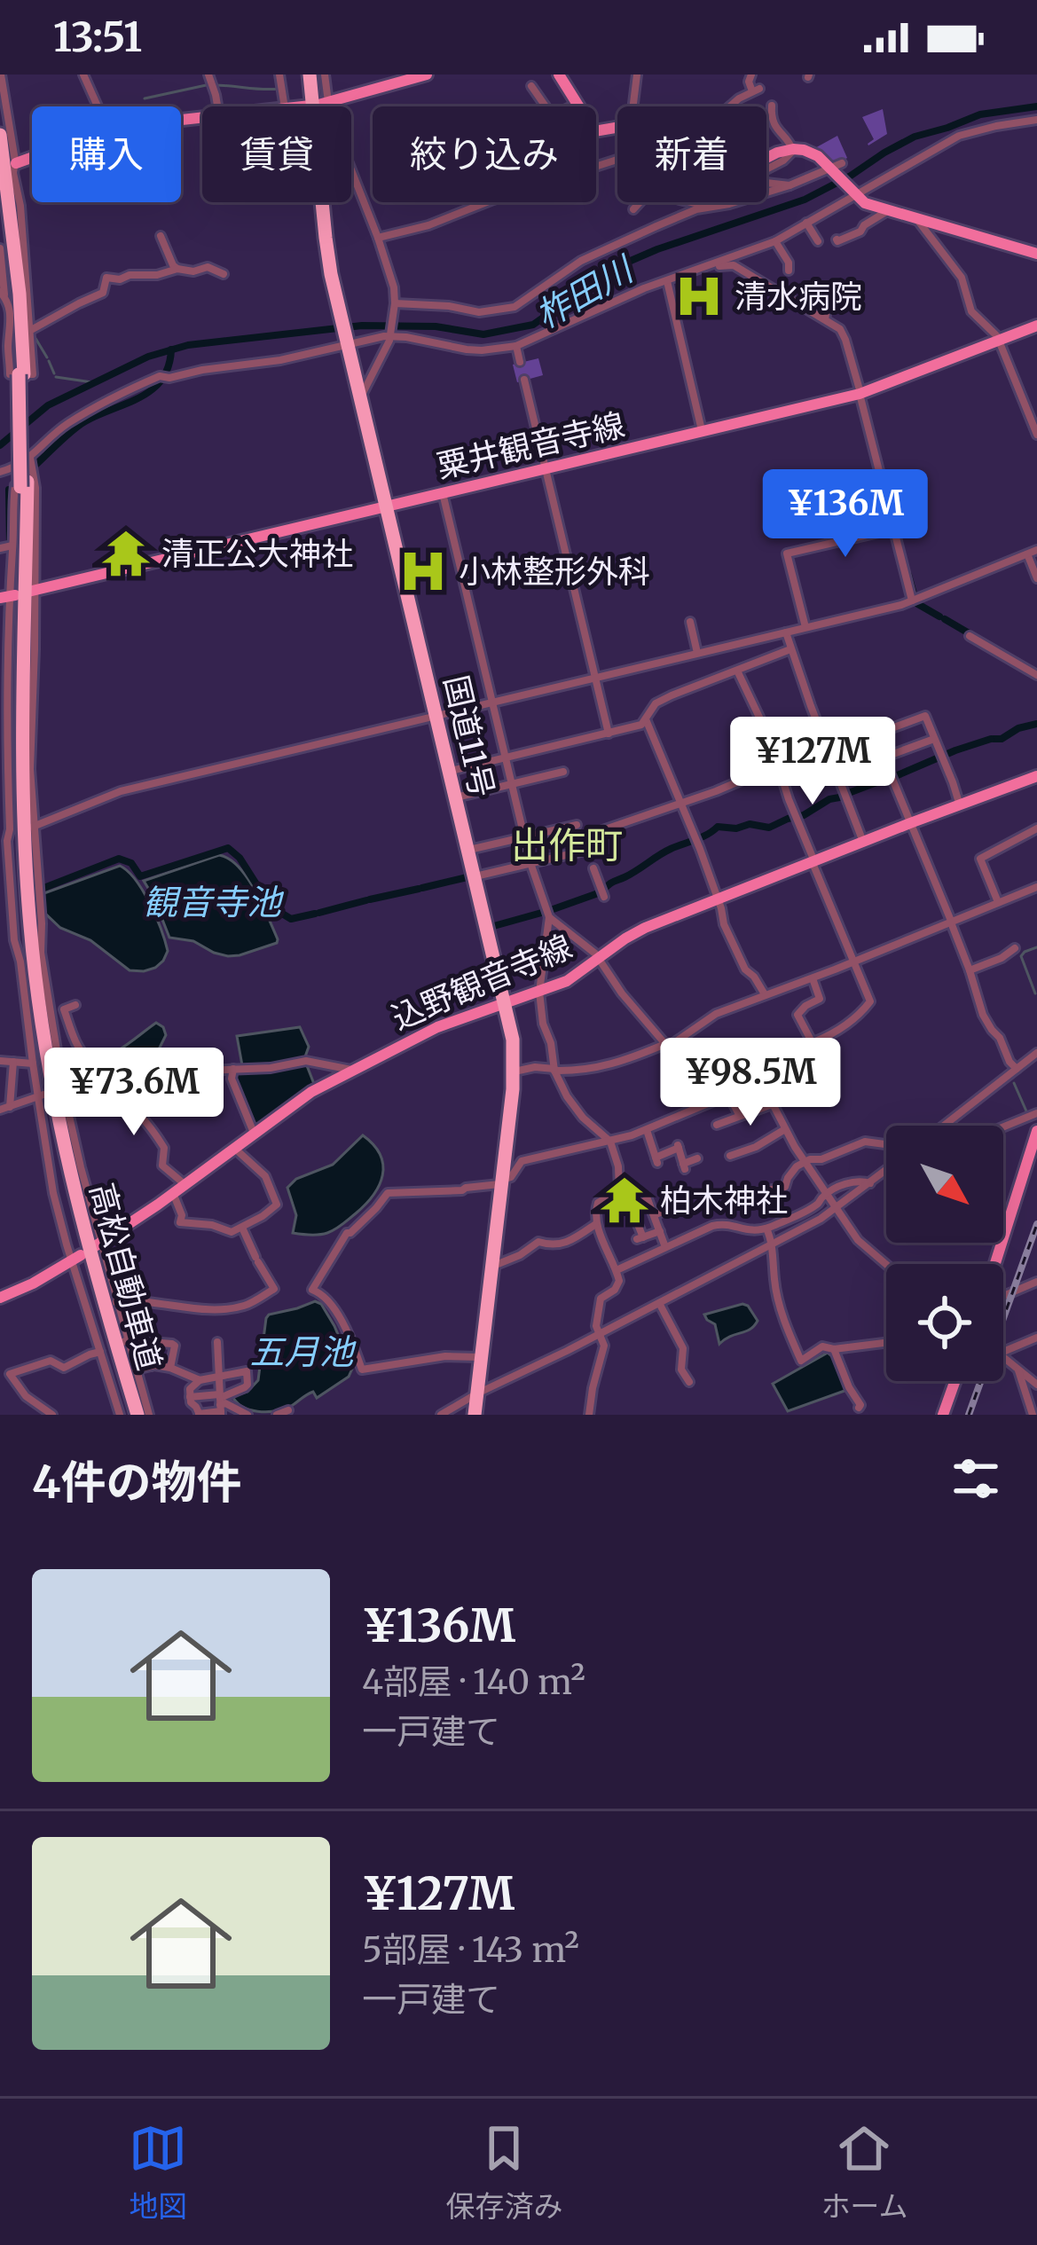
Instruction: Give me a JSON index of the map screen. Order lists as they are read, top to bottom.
{
  "streets": {
    "highway": ["国道11号", "高松自動車道"],
    "main road": ["粟井観音寺線", "込野観音寺線"]
  },
  "crossings": [
    ["粟井観音寺線", "国道11号"],
    ["国道11号", "込野観音寺線"]
  ],
  "districts": ["出作町"],
  "water": ["柞田川", "観音寺池", "五月池"],
  "places": {
    "hospital": ["清水病院", "小林整形外科"],
    "temple": ["清正公大神社", "柏木神社"]
  },
  "north": "bottom right",
  "page": {
    "status": "13:51",
    "chip": [
      "購入",
      "賃貸",
      "絞り込み",
      "新着"
    ],
    "price": [
      "¥136M",
      "¥127M",
      "¥98.5M",
      "¥73.6M"
    ],
    "heading": "4件の物件",
    "list": [
      {
        "name": "¥136M",
        "note": "4部屋 · 140 m² · 一戸建て"
      },
      {
        "name": "¥127M",
        "note": "5部屋 · 143 m² · 一戸建て"
      }
    ],
    "tabs": ["地図", "保存済み", "ホーム"]
  }
}
